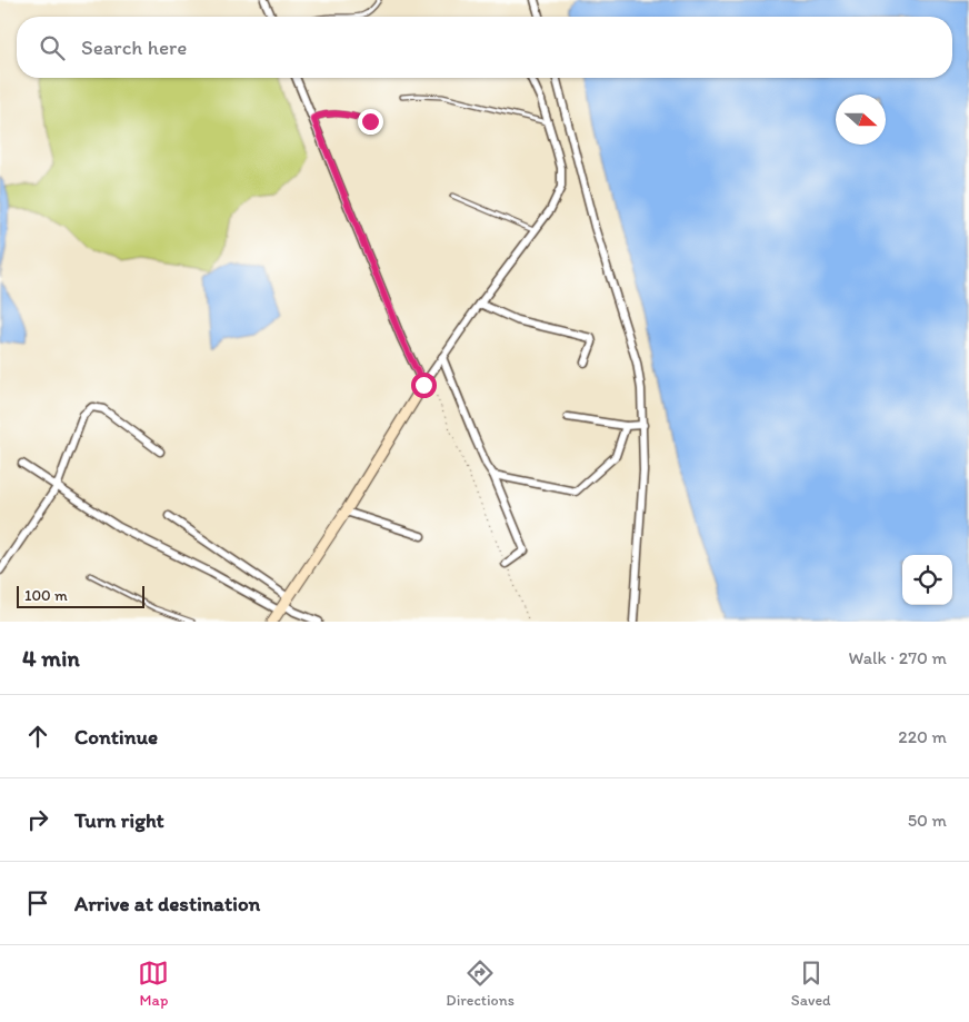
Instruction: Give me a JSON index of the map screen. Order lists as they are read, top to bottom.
{
  "scale_bar": "100 m",
  "north": "right",
  "page": {
    "search": "Search here",
    "scale": "100 m",
    "heading": ["4 min", "Walk · 270 m"],
    "list": [
      ["Continue", "220 m"],
      ["Turn right", "50 m"],
      "Arrive at destination"
    ],
    "nav": ["Map", "Directions", "Saved"]
  }
}
